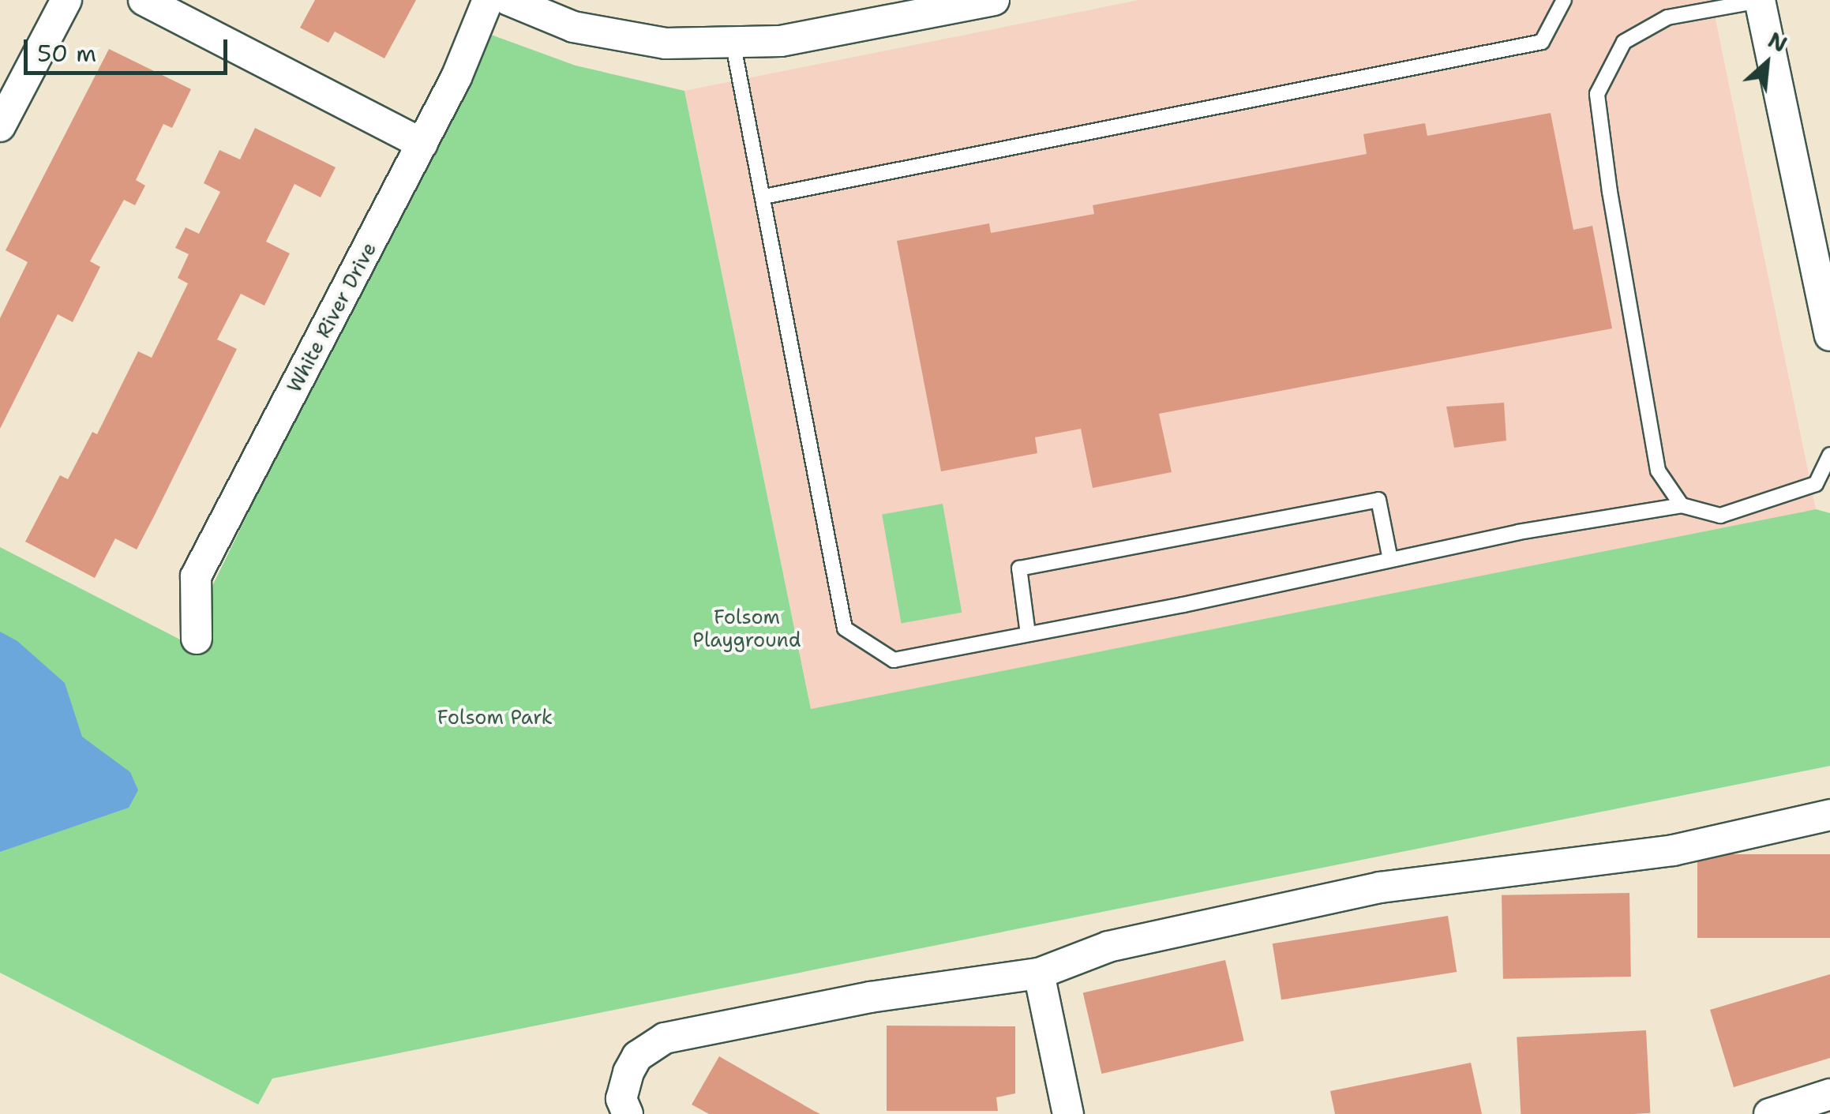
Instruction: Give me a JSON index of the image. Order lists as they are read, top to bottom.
{
  "streets": {
    "street": ["White River Drive"]
  },
  "parks": ["Folsom Playground", "Folsom Park"],
  "scale_bar": "50 m",
  "north": "top right"
}
